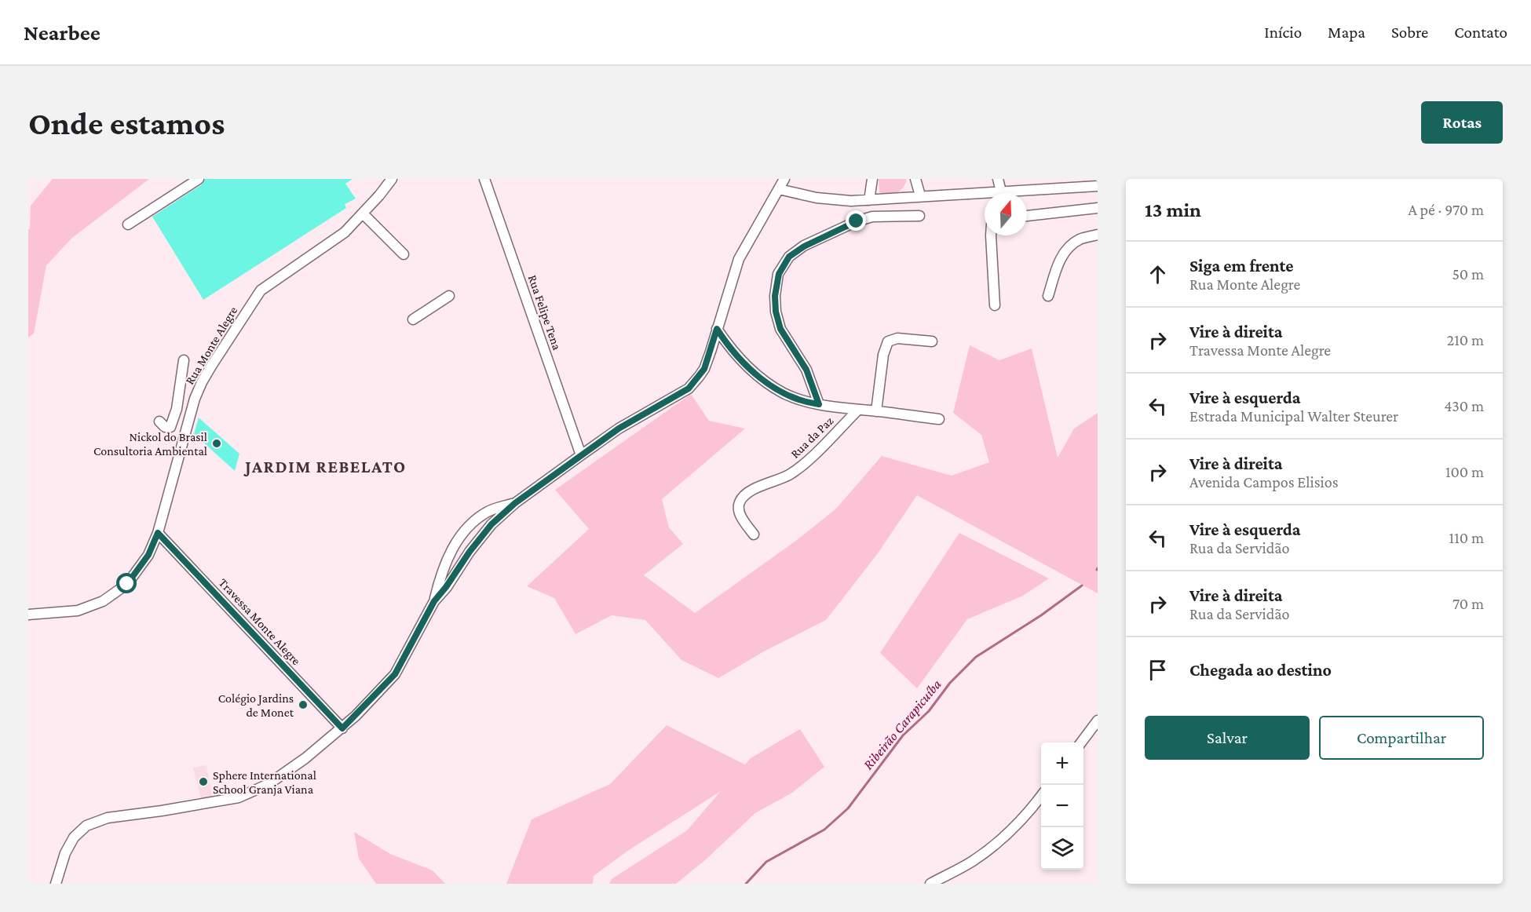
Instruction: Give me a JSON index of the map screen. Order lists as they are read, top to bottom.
{
  "streets": {
    "street": [
      "Rua Felipe Tena",
      "Rua Monte Alegre",
      "Rua da Paz",
      "Travessa Monte Alegre"
    ]
  },
  "crossings": [
    ["Rua Monte Alegre", "Travessa Monte Alegre"]
  ],
  "districts": ["JARDIM REBELATO"],
  "water": ["Ribeirão Carapicuíba"],
  "places": ["Nickol do Brasil Consultoria Ambiental", "Colégio Jardins de Monet", "Sphere International School Granja Viana"],
  "north": "top",
  "page": {
    "header": "Nearbee",
    "nav": [
      "Início",
      "Mapa",
      "Sobre",
      "Contato"
    ],
    "buttons": [
      "Rotas",
      ["Salvar", "Compartilhar"]
    ],
    "title": "Onde estamos",
    "heading": ["13 min", "A pé · 970 m"],
    "list": [
      ["Siga em frente", "Rua Monte Alegre", "50 m"],
      ["Vire à direita", "Travessa Monte Alegre", "210 m"],
      ["Vire à esquerda", "Estrada Municipal Walter Steurer", "430 m"],
      ["Vire à direita", "Avenida Campos Elisios", "100 m"],
      ["Vire à esquerda", "Rua da Servidão", "110 m"],
      ["Vire à direita", "Rua da Servidão", "70 m"],
      "Chegada ao destino"
    ],
    "map_buttons": ["+", "−"]
  }
}
